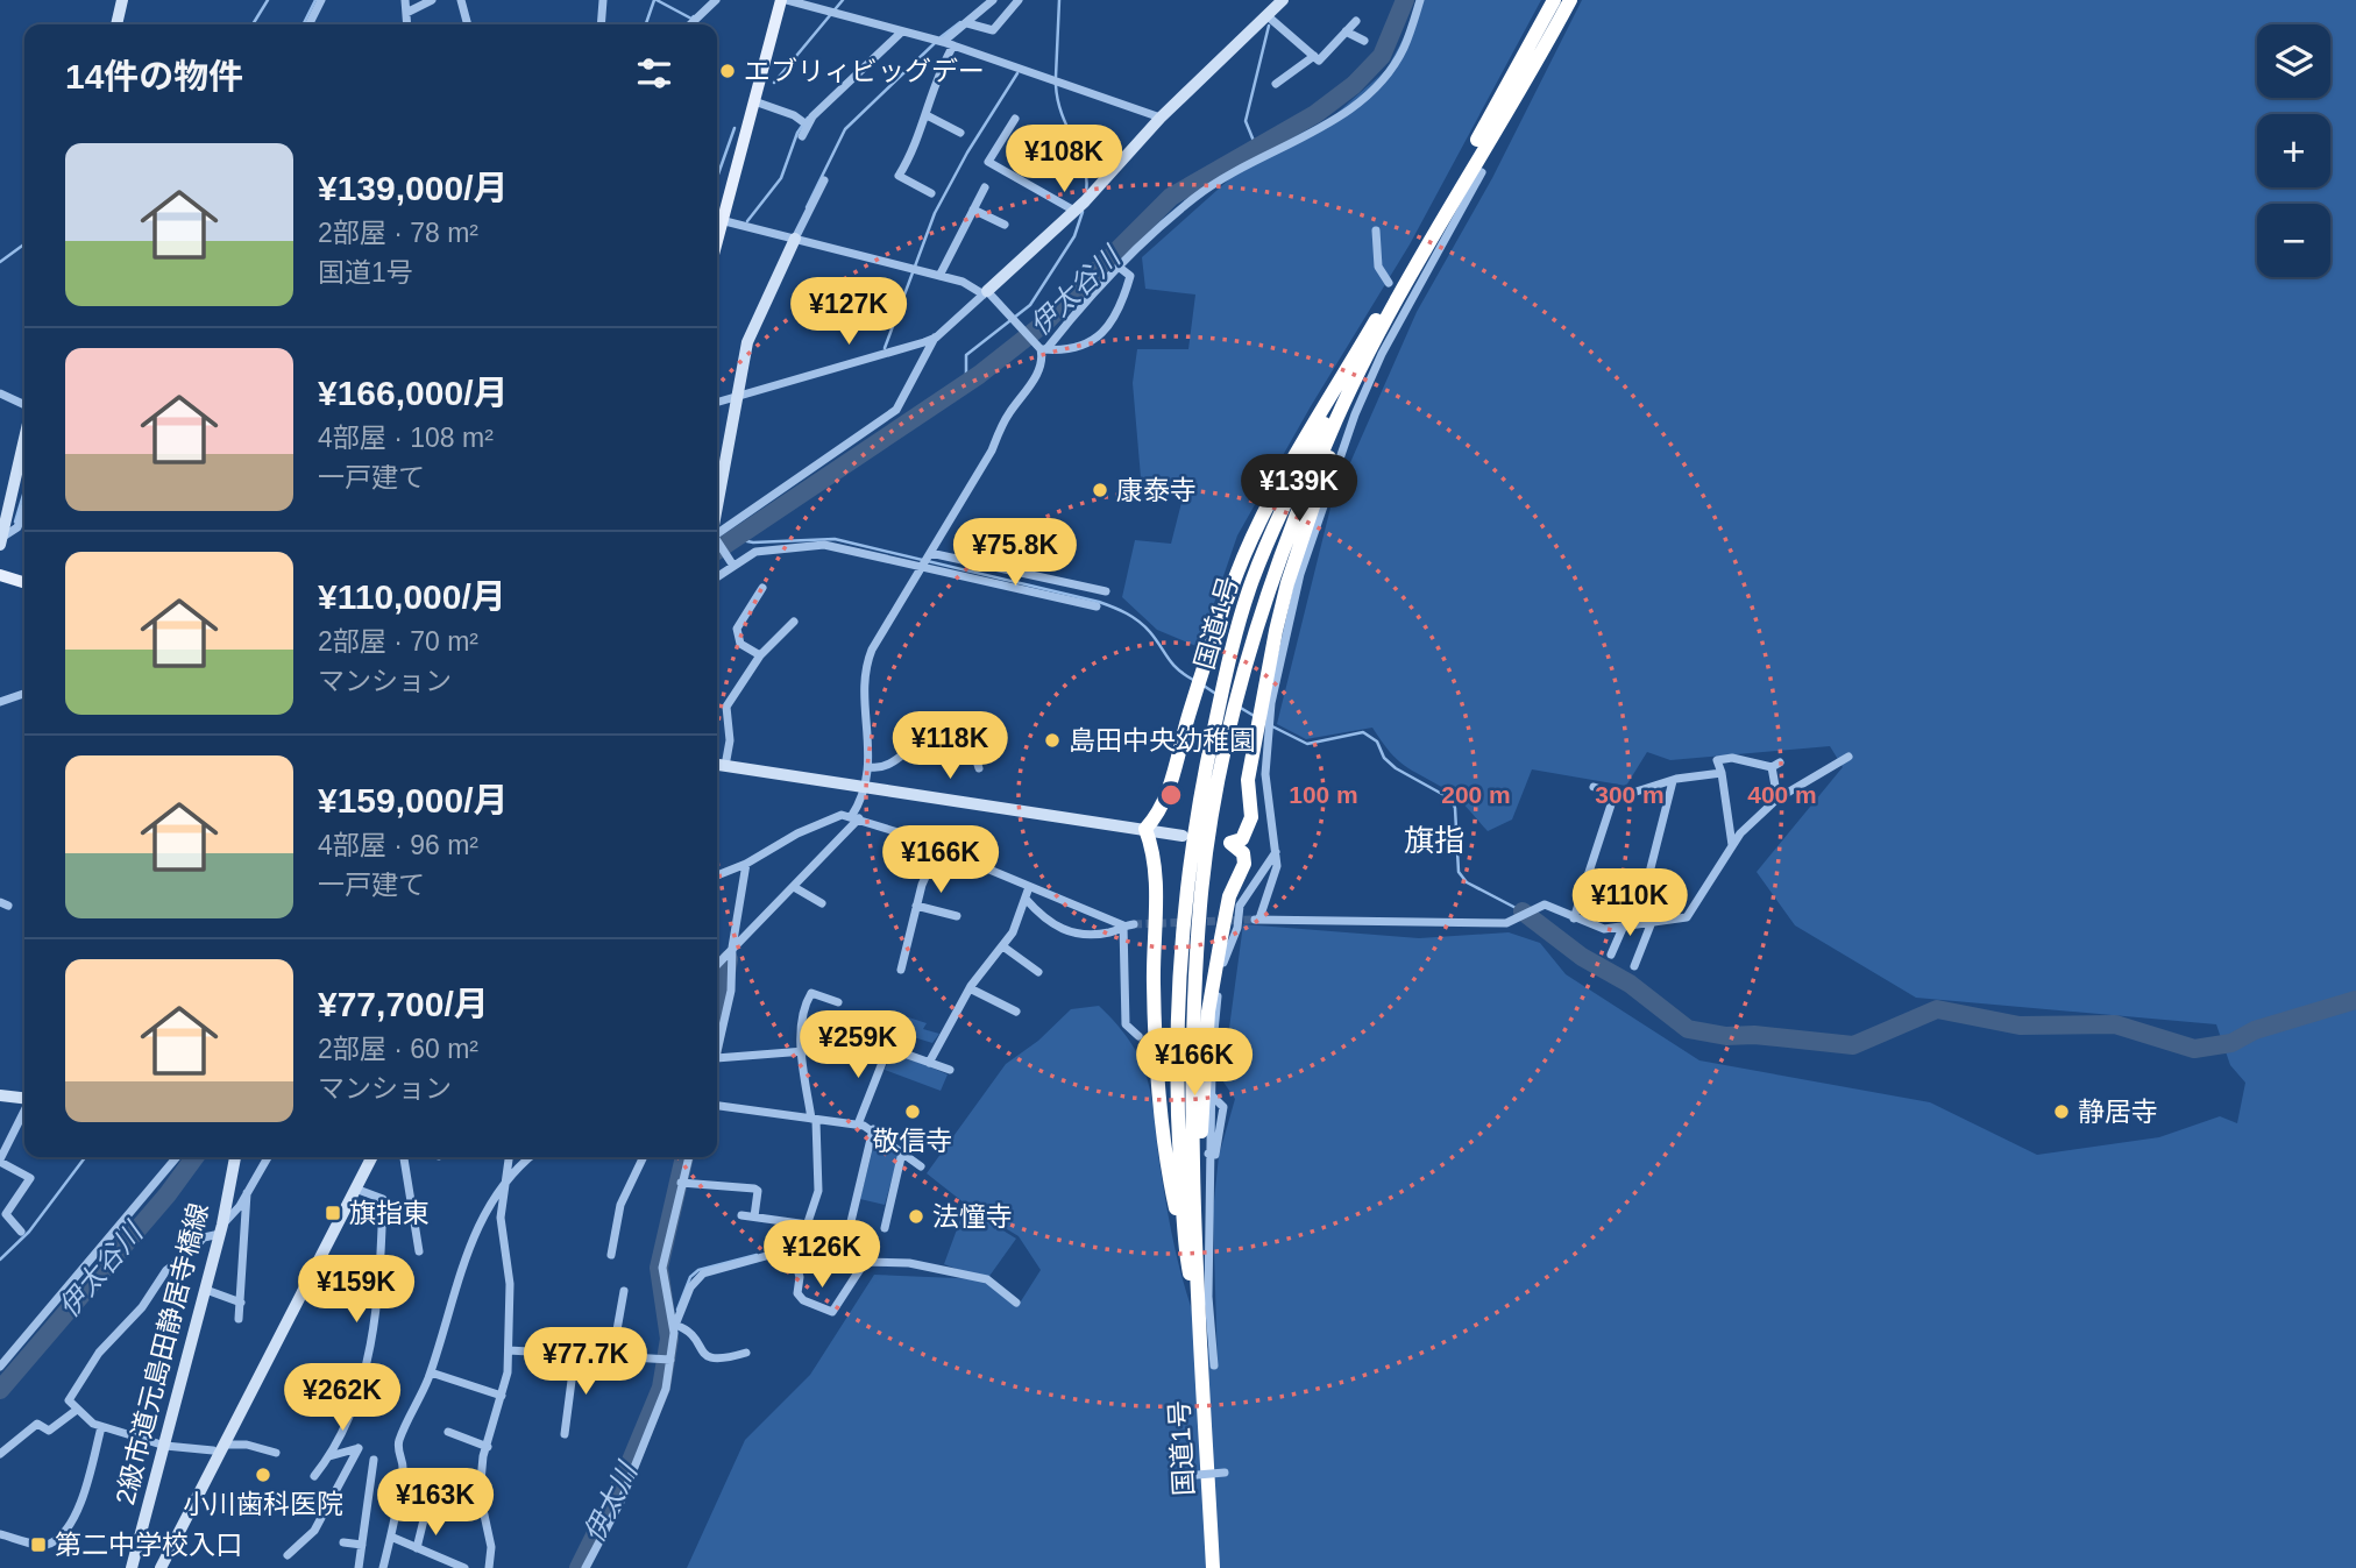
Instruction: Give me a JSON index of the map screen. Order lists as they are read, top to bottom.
{
  "streets": {
    "highway": ["国道1号"],
    "street": ["2級市道元島田静居寺橋線"]
  },
  "districts": ["旗指"],
  "water": ["伊太谷川", "伊太川"],
  "places": {
    "other": [
      "エブリィビッグデー",
      "康泰寺",
      "島田中央幼稚園",
      "敬信寺",
      "静居寺",
      "法憧寺",
      "小川歯科医院"
    ],
    "transit": ["旗指東", "第二中学校入口"]
  },
  "page": {
    "map_buttons": ["+", "−"],
    "heading": "14件の物件",
    "list": [
      {
        "name": "¥139,000/月",
        "note": "2部屋 · 78 m² · 国道1号"
      },
      {
        "name": "¥166,000/月",
        "note": "4部屋 · 108 m² · 一戸建て"
      },
      {
        "name": "¥110,000/月",
        "note": "2部屋 · 70 m² · マンション"
      },
      {
        "name": "¥159,000/月",
        "note": "4部屋 · 96 m² · 一戸建て"
      },
      {
        "name": "¥77,700/月",
        "note": "2部屋 · 60 m² · マンション"
      }
    ],
    "price": [
      "¥108K",
      "¥127K",
      "¥139K",
      "¥75.8K",
      "¥118K",
      "¥166K",
      "¥110K",
      "¥259K",
      "¥166K",
      "¥126K",
      "¥159K",
      "¥77.7K",
      "¥262K",
      "¥163K"
    ]
  },
  "rings": [
    "100 m",
    "200 m",
    "300 m",
    "400 m"
  ]
}
